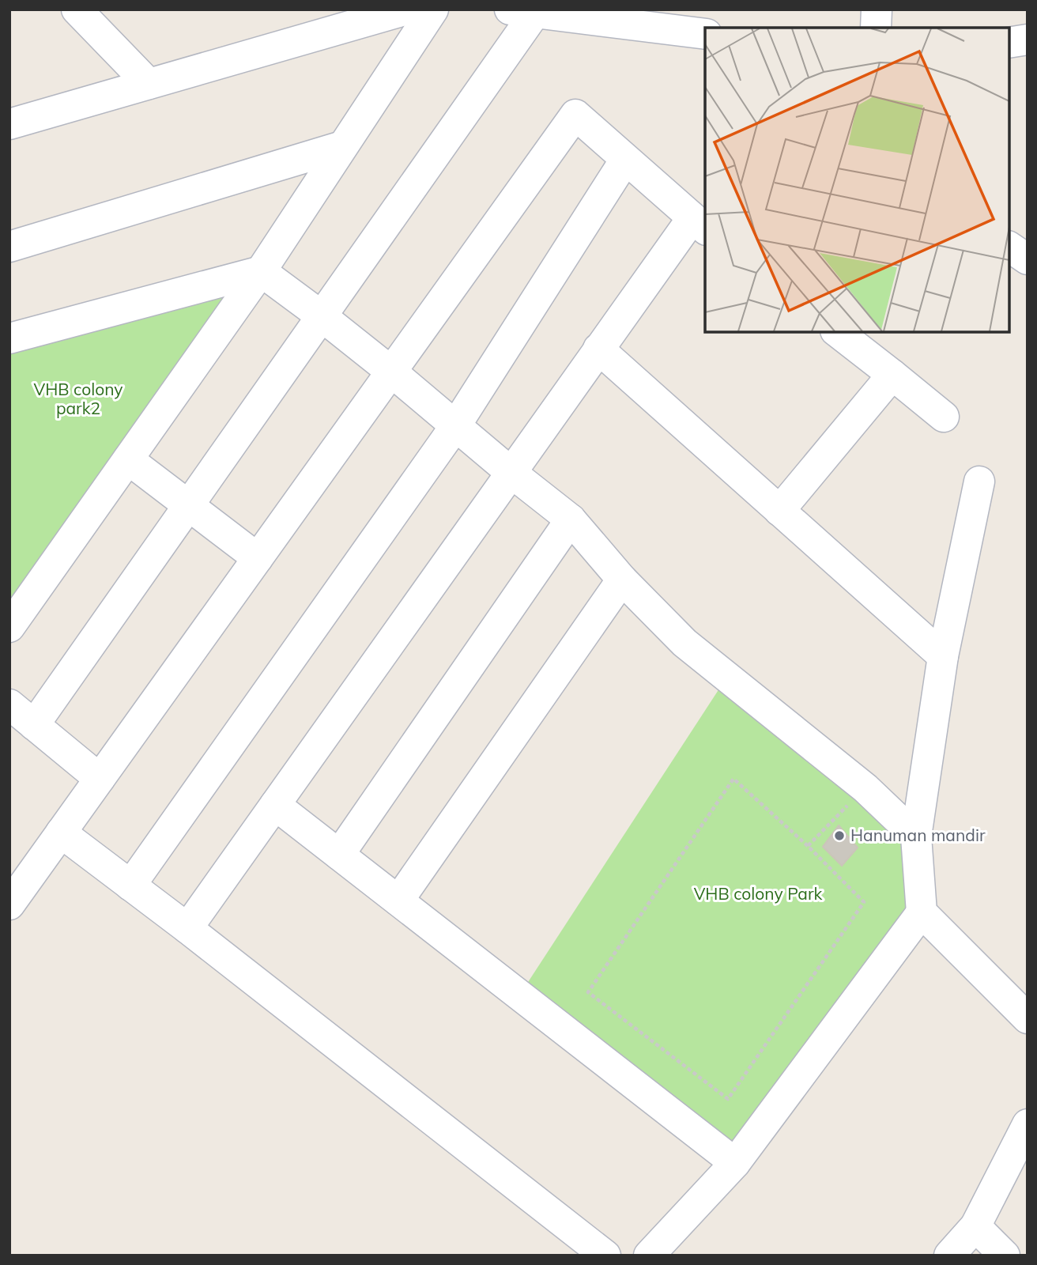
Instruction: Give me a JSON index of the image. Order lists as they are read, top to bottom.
{
  "parks": ["VHB colony park2", "VHB colony Park"],
  "places": ["Hanuman mandir"]
}
